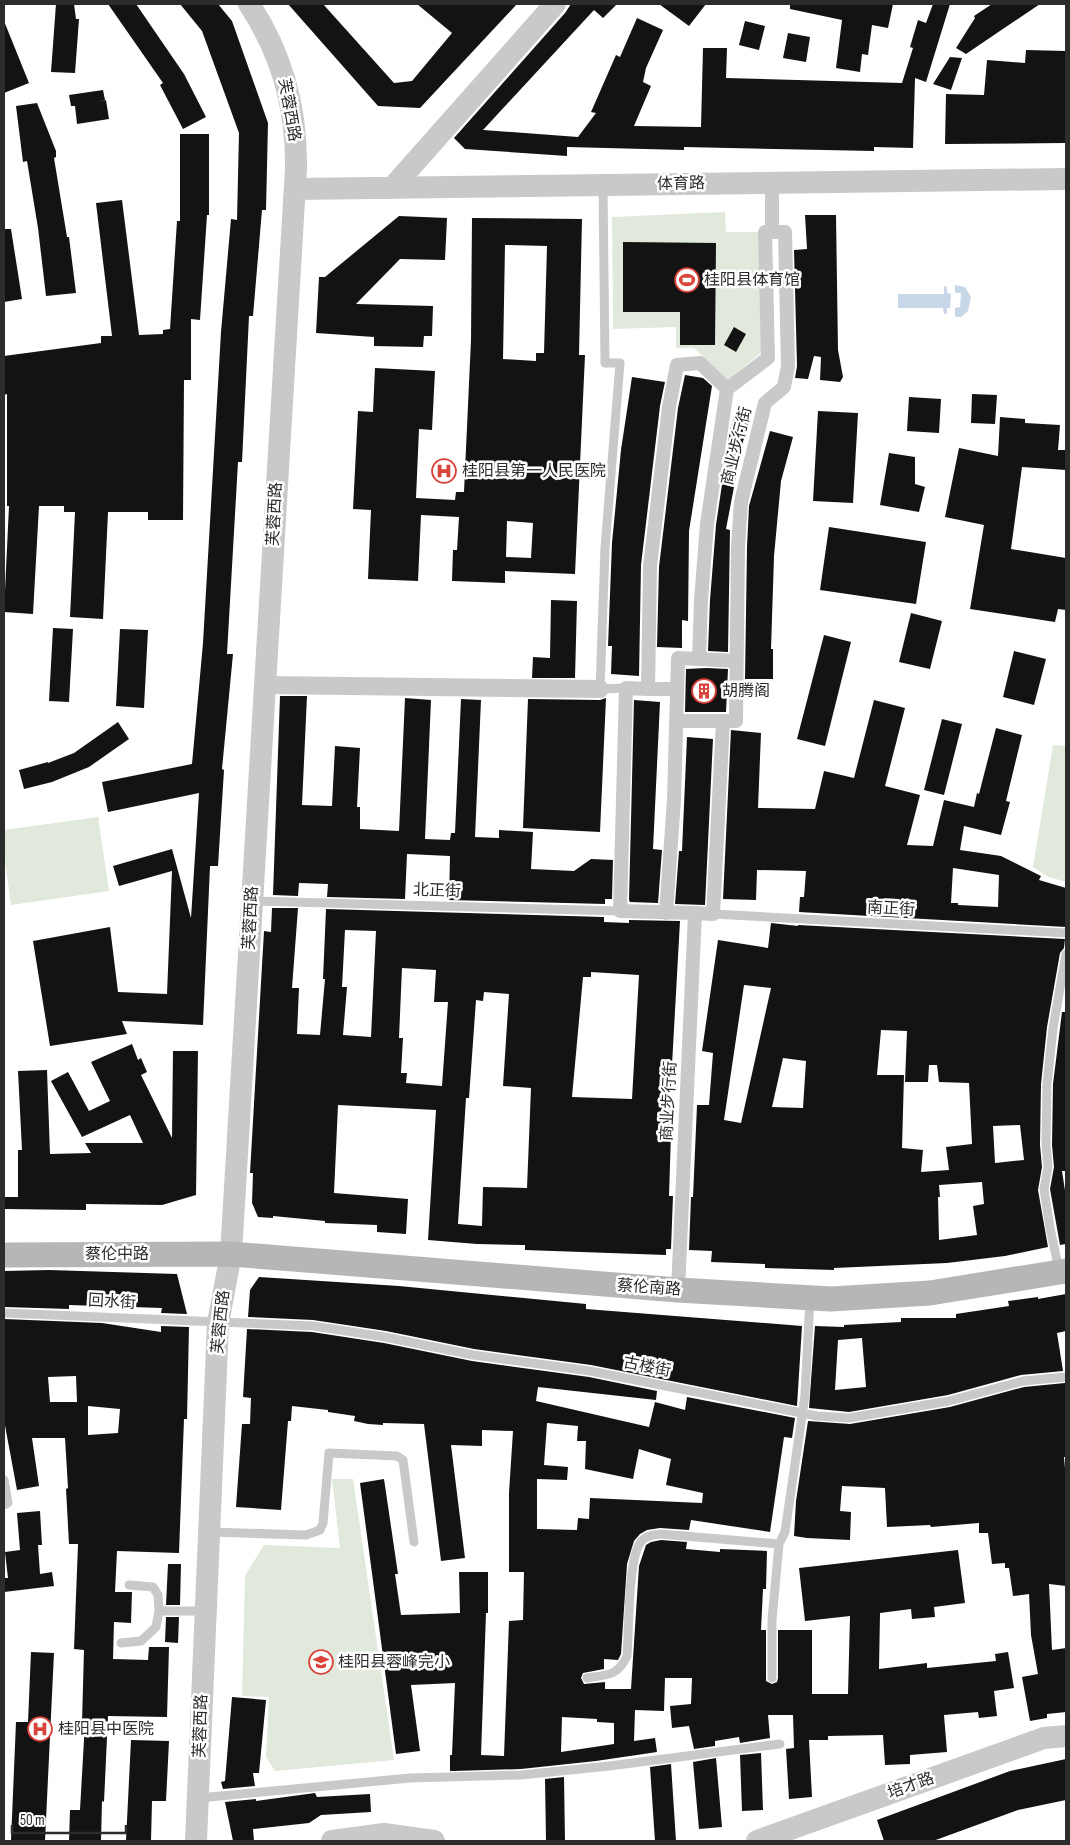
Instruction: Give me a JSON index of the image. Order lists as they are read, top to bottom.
{
  "streets": {
    "main road": ["蔡伦中路", "蔡伦南路"],
    "street": [
      "芙蓉西路",
      "体育路",
      "商业步行街",
      "培才路"
    ],
    "lane": [
      "北正街",
      "南正街",
      "回水街",
      "古楼街"
    ]
  },
  "crossings": [
    ["芙蓉西路", "体育路"],
    ["芙蓉西路", "北正街"],
    ["芙蓉西路", "蔡伦中路"],
    ["芙蓉西路", "蔡伦南路"],
    ["芙蓉西路", "回水街"],
    ["芙蓉西路", "古楼街"],
    ["体育路", "商业步行街"],
    ["商业步行街", "蔡伦南路"],
    ["蔡伦中路", "蔡伦南路"],
    ["回水街", "古楼街"]
  ],
  "places": {
    "sports": ["桂阳县体育馆"],
    "hospital": ["桂阳县第一人民医院", "桂阳县中医院"],
    "building": ["胡腾阁"],
    "school or university": ["桂阳县蓉峰完小"]
  },
  "scale_bar": "50 m"
}
